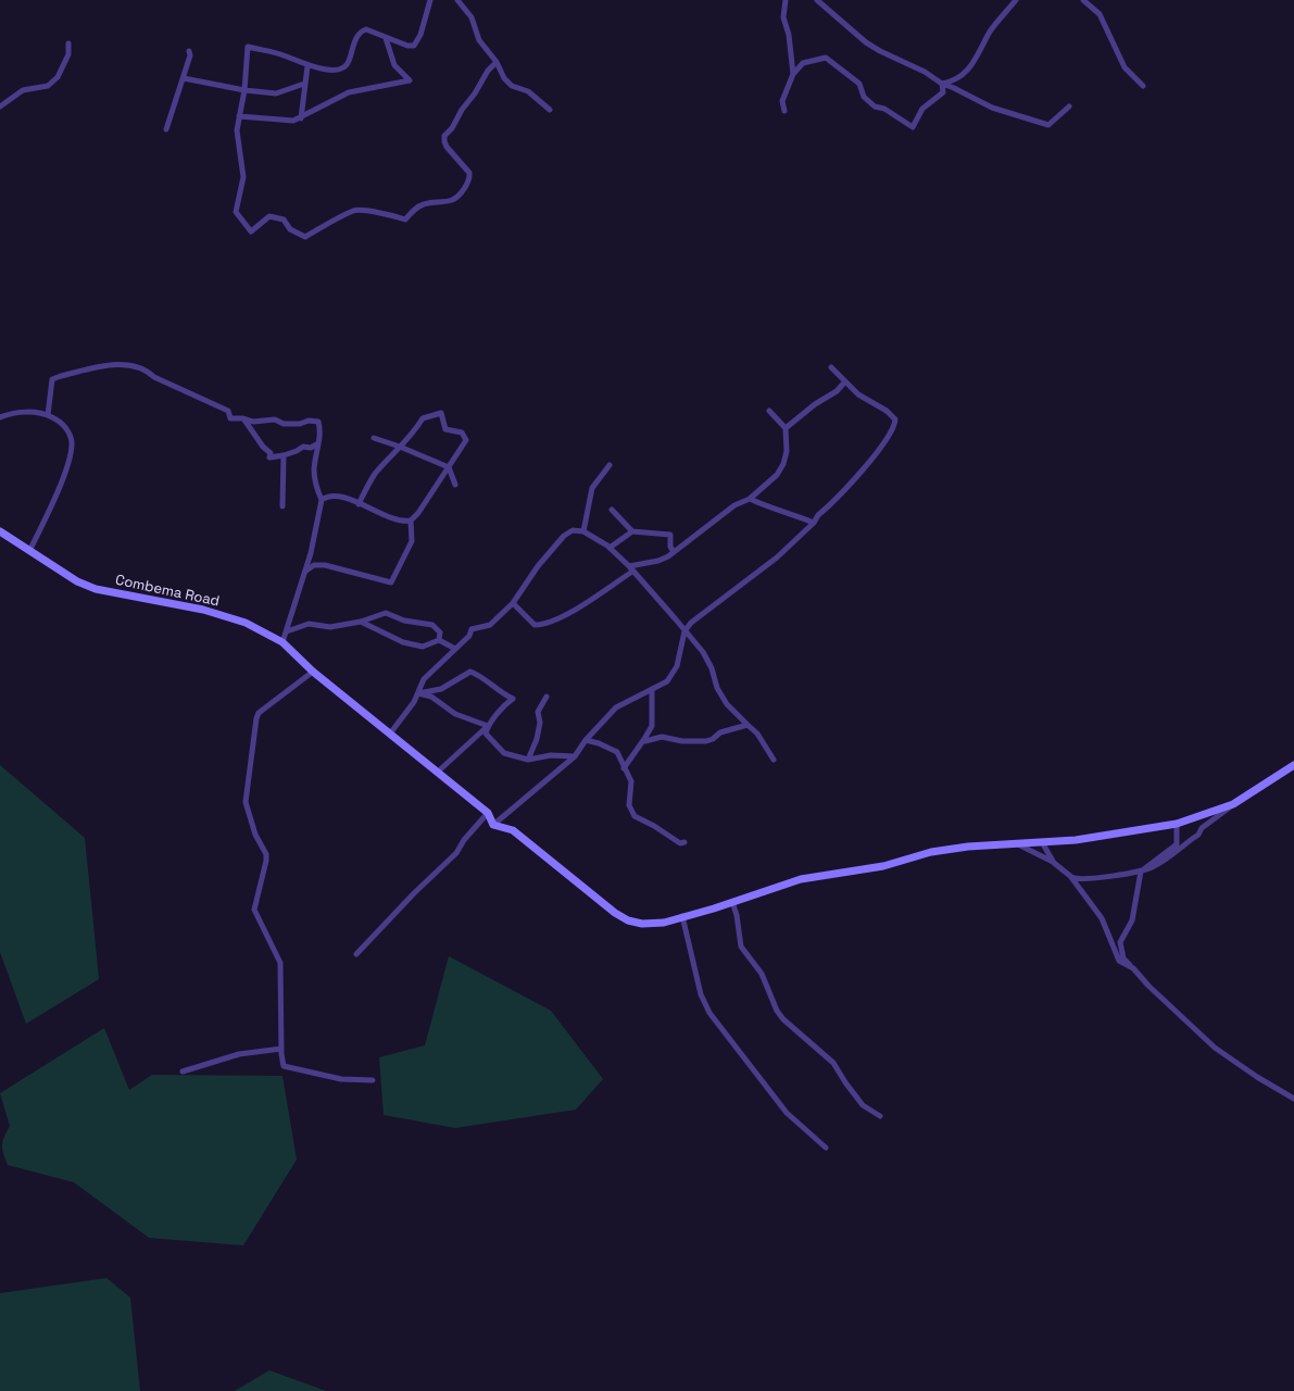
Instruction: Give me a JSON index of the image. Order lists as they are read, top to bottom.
{
  "streets": {
    "street": ["Combema Road"]
  }
}
